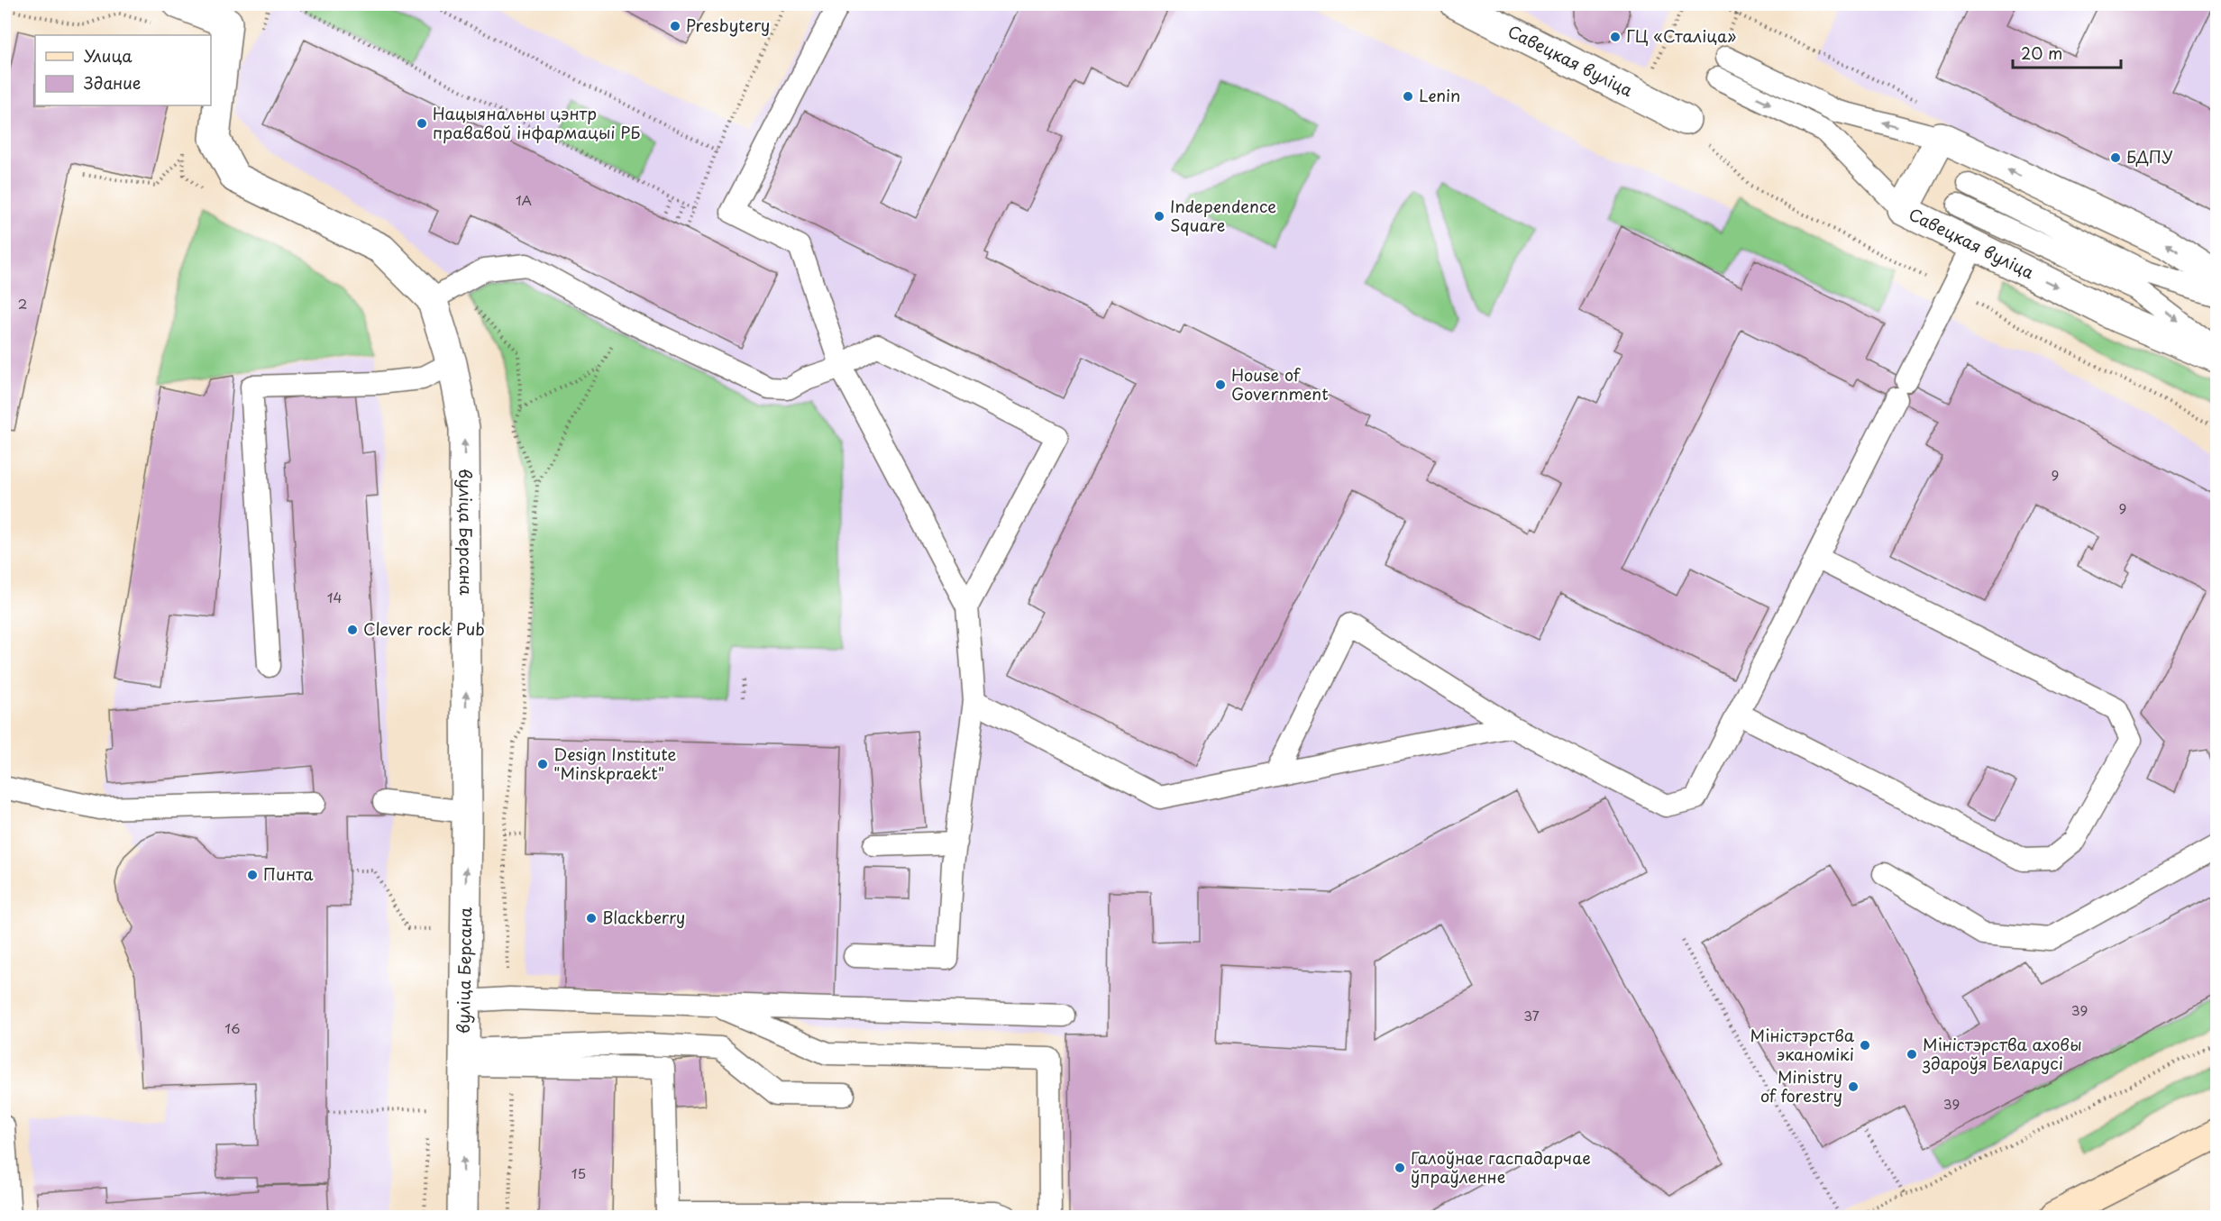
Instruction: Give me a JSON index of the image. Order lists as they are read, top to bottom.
{
  "streets": {
    "street": ["Савецкая вуліца", "вуліца Берсана"]
  },
  "one_way": ["вуліца Берсана"],
  "places": [
    "Presbytery",
    "ГЦ «Сталіца»",
    "Lenin",
    "Нацыянальны цэнтр прававой інфармацыі РБ",
    "БДПУ",
    "Independence Square",
    "House of Government",
    "Clever rock Pub",
    "Design Institute \"Minskpraekt\"",
    "Пинта",
    "Blackberry",
    "Міністэрства эканомікі",
    "Міністэрства аховы здароўя Беларусі",
    "Ministry of forestry",
    "Галоўнае гаспадарчае ўпраўленне"
  ],
  "house_numbers": [
    "1А",
    "2",
    "9",
    "9",
    "14",
    "39",
    "37",
    "16",
    "39",
    "15"
  ],
  "legend": ["Улица", "Здание"],
  "scale_bar": "20 m"
}
